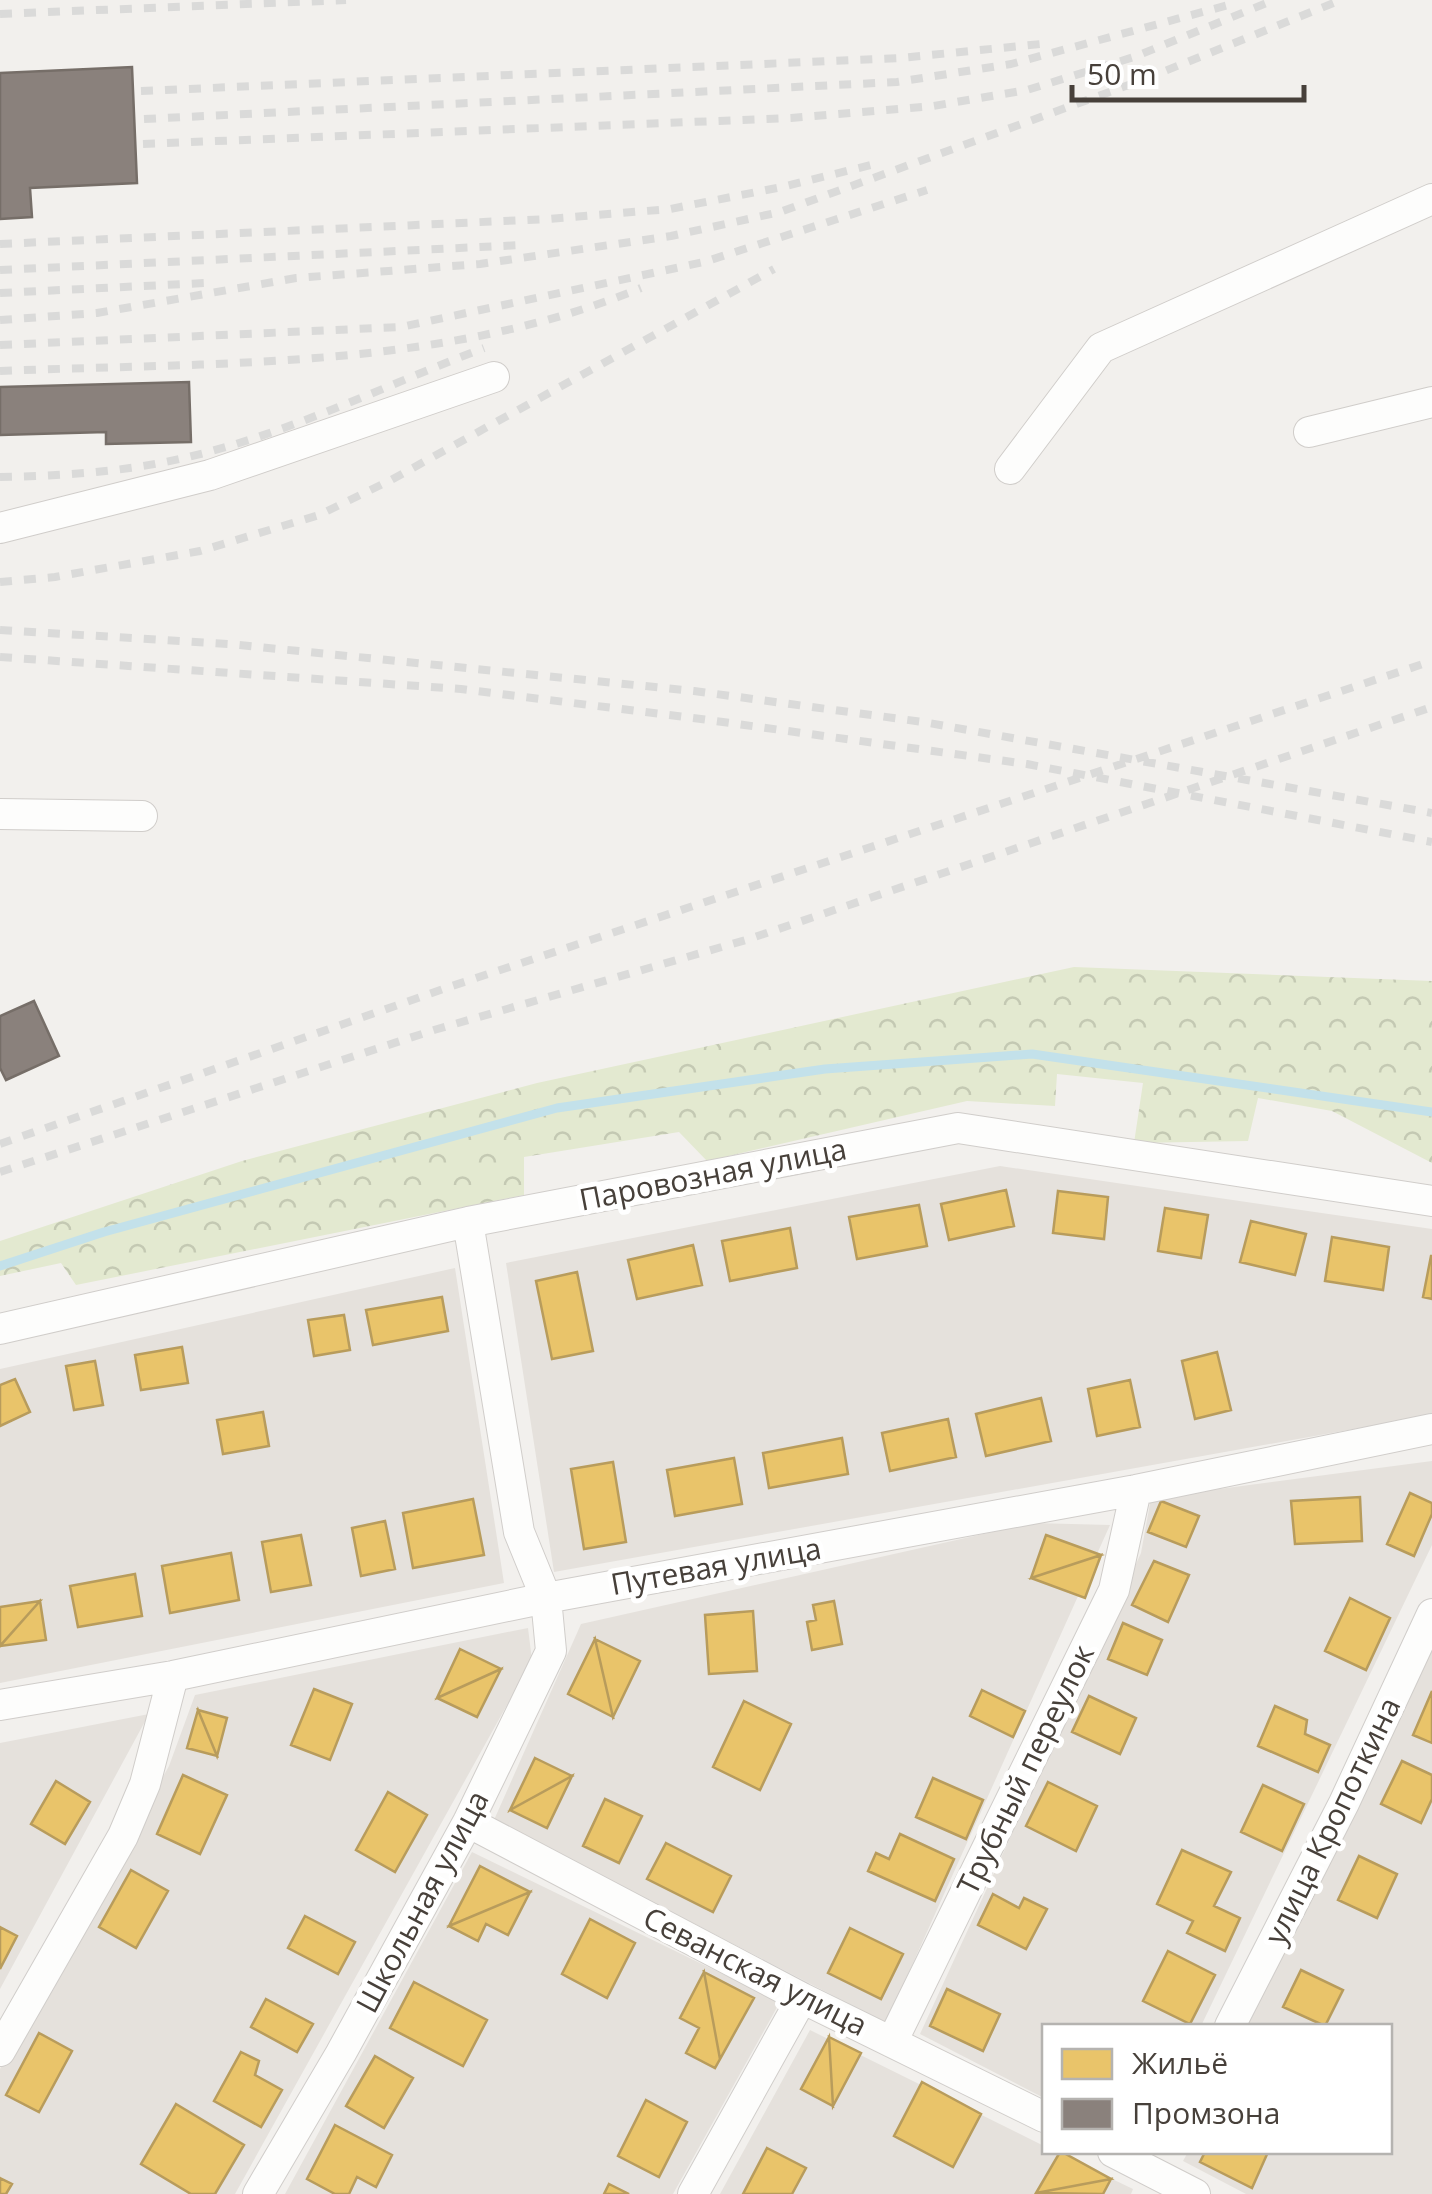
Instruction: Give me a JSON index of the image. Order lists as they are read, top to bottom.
{
  "streets": {
    "street": [
      "Паровозная улица",
      "Путевая улица",
      "Трубный переулок",
      "улица Кропоткина",
      "Школьная улица",
      "Севанская улица"
    ]
  },
  "crossings": [
    ["Паровозная улица", "Школьная улица"],
    ["Путевая улица", "Трубный переулок"],
    ["Путевая улица", "Школьная улица"],
    ["Трубный переулок", "Севанская улица"],
    ["Школьная улица", "Севанская улица"]
  ],
  "legend": ["Жильё", "Промзона"],
  "scale_bar": "50 m"
}
